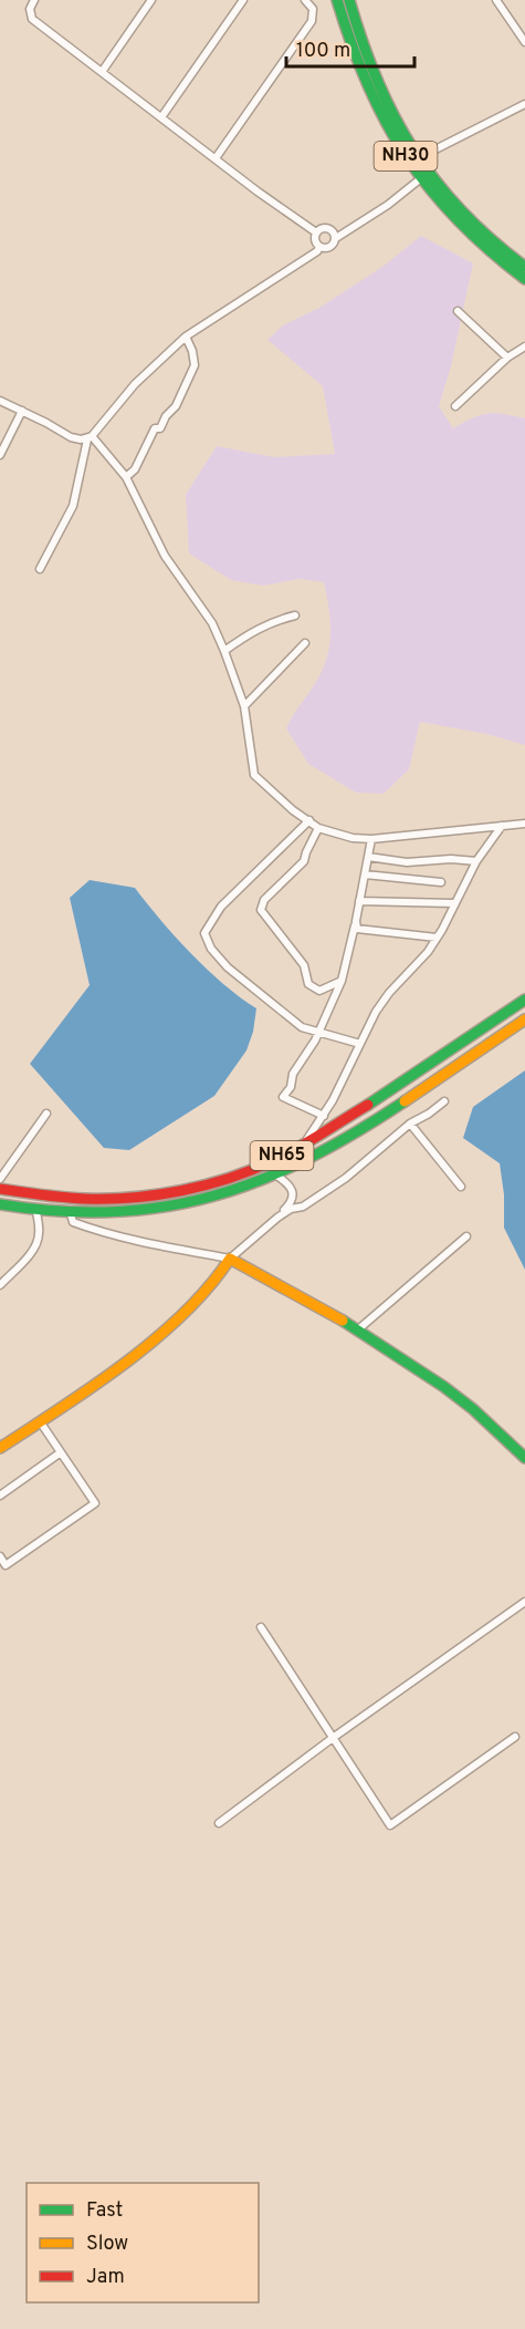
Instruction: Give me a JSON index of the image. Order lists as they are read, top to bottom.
{
  "streets": {
    "main road": ["NH30", "NH65"]
  },
  "legend": ["Fast", "Slow", "Jam"],
  "scale_bar": "100 m"
}
